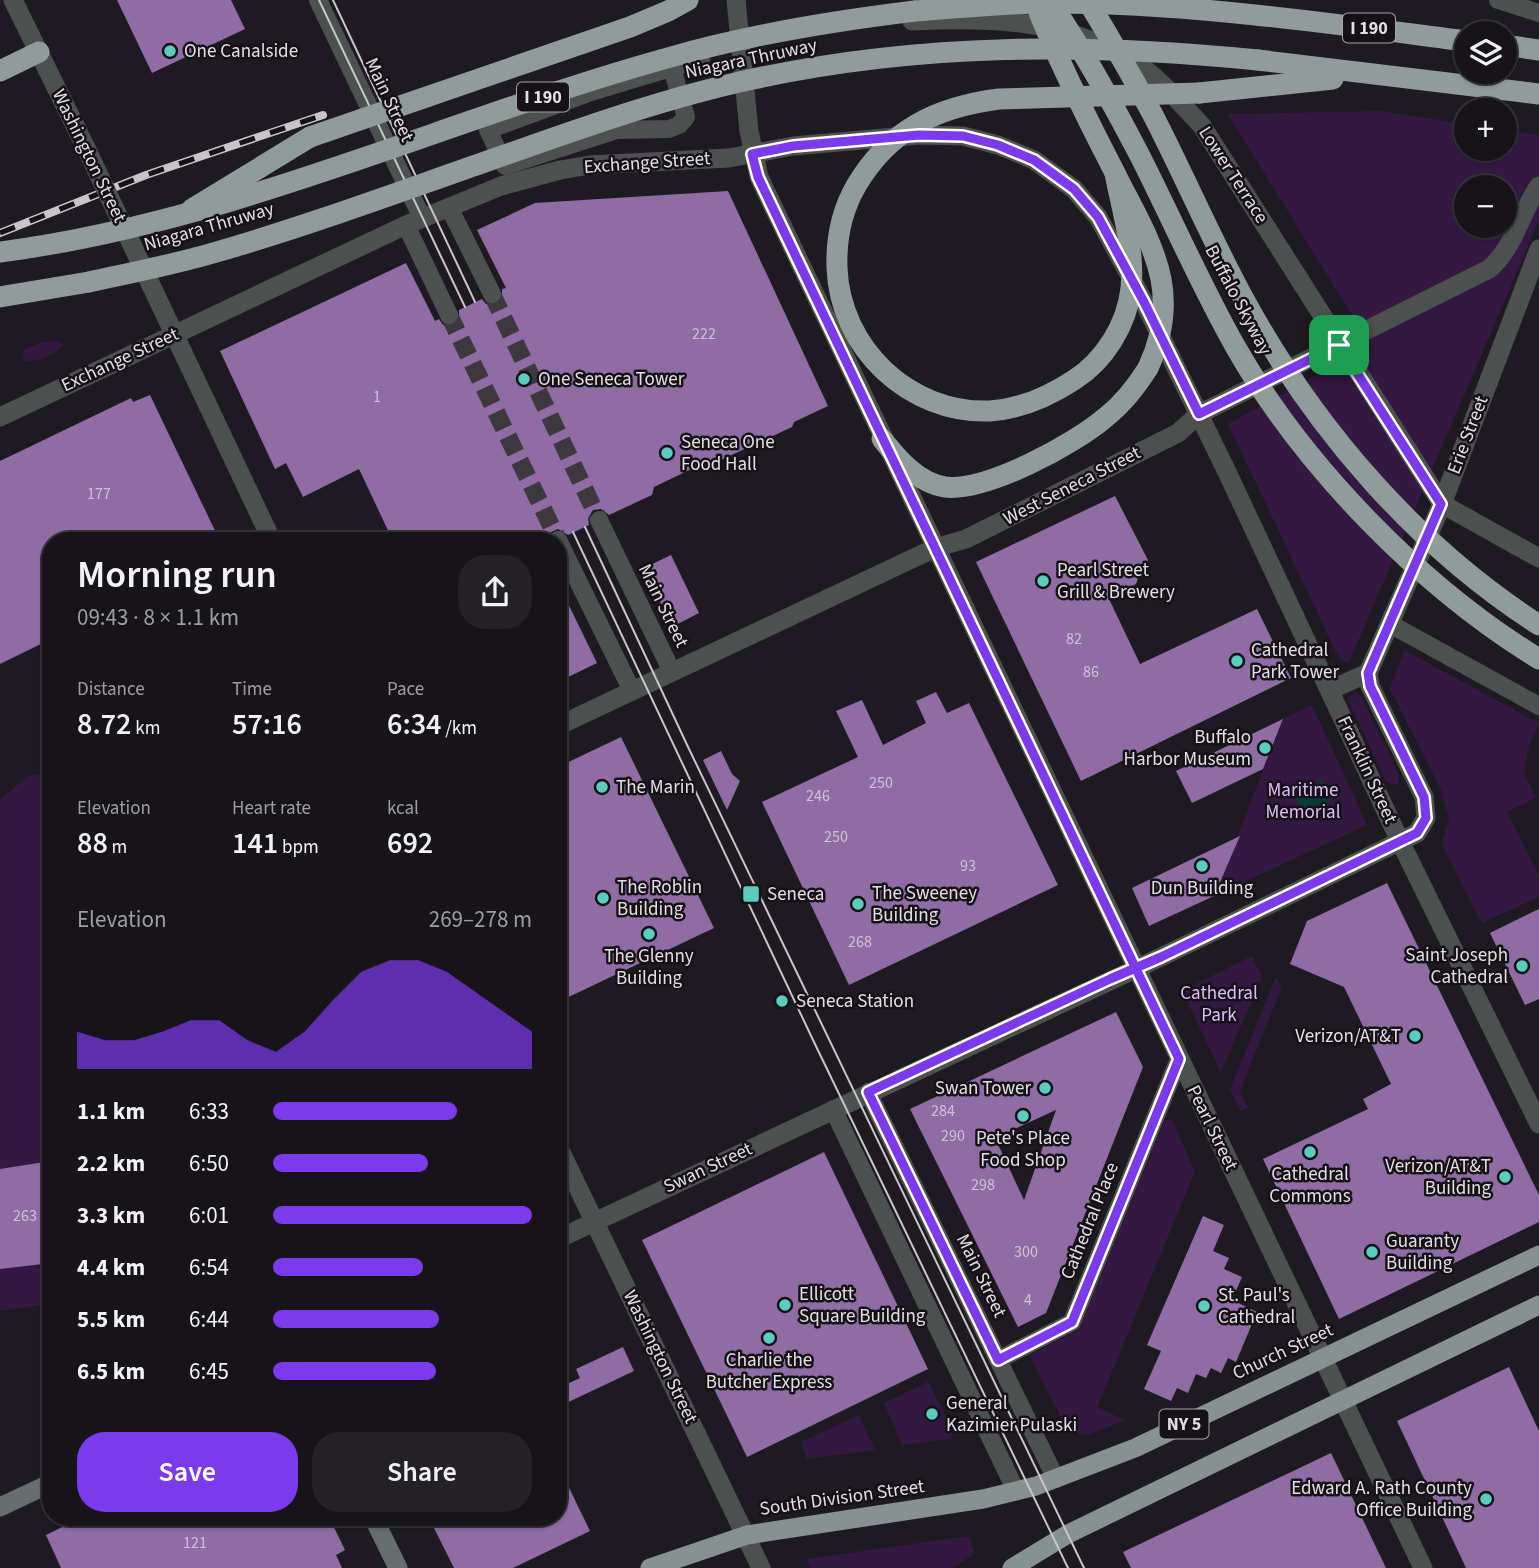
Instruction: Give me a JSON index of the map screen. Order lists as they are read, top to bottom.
{
  "streets": {
    "highway": [
      "I 190",
      "Niagara Thruway",
      "Buffalo Skyway",
      "Church Street",
      "NY 5",
      "South Division Street"
    ],
    "street": [
      "Main Street",
      "Washington Street",
      "Exchange Street",
      "Lower Terrace",
      "Erie Street",
      "West Seneca Street",
      "Franklin Street",
      "Pearl Street",
      "Swan Street",
      "Cathedral Place"
    ]
  },
  "crossings": [
    ["Main Street", "Exchange Street"],
    ["Main Street", "West Seneca Street"],
    ["Main Street", "Swan Street"],
    ["Main Street", "Cathedral Place"],
    ["Main Street", "Church Street"],
    ["Main Street", "South Division Street"],
    ["Washington Street", "Exchange Street"],
    ["Washington Street", "Swan Street"],
    ["Washington Street", "South Division Street"],
    ["Exchange Street", "West Seneca Street"],
    ["Exchange Street", "Franklin Street"],
    ["Exchange Street", "Pearl Street"],
    ["Lower Terrace", "Erie Street"],
    ["Lower Terrace", "West Seneca Street"],
    ["Lower Terrace", "Pearl Street"],
    ["West Seneca Street", "Franklin Street"],
    ["West Seneca Street", "Pearl Street"],
    ["Franklin Street", "Swan Street"],
    ["Pearl Street", "Swan Street"],
    ["Pearl Street", "Cathedral Place"],
    ["Pearl Street", "Church Street"],
    ["Church Street", "South Division Street"]
  ],
  "parks": ["Maritime Memorial", "Cathedral Park"],
  "places": {
    "other": [
      "One Canalside",
      "One Seneca Tower",
      "Seneca One Food Hall",
      "Pearl Street Grill & Brewery",
      "Cathedral Park Tower",
      "Buffalo Harbor Museum",
      "The Marin",
      "Dun Building",
      "The Roblin Building",
      "The Sweeney Building",
      "The Glenny Building",
      "Saint Joseph Cathedral",
      "Seneca Station",
      "Verizon/AT&T",
      "Swan Tower",
      "Pete's Place Food Shop",
      "Cathedral Commons",
      "Verizon/AT&T Building",
      "Guaranty Building",
      "Ellicott Square Building",
      "St. Paul's Cathedral",
      "Charlie the Butcher Express",
      "General Kazimier Pulaski",
      "Edward A. Rath County Office Building"
    ],
    "transit": ["Seneca"]
  },
  "house_numbers": [
    "222",
    "1",
    "177",
    "82",
    "86",
    "250",
    "246",
    "250",
    "93",
    "268",
    "284",
    "290",
    "298",
    "263",
    "300",
    "4",
    "121"
  ],
  "page": {
    "map_buttons": ["+", "−"],
    "heading": ["Morning run", "09:43 · 8 × 1.1 km"],
    "stats": [
      ["Distance", "8.72 km"],
      ["Time", "57:16"],
      ["Pace", "6:34 /km"],
      ["Elevation", "88 m"],
      ["Heart rate", "141 bpm"],
      ["kcal", "692"]
    ],
    "chart": ["Elevation", "269–278 m"],
    "list": [
      {
        "name": "1.1 km",
        "note": "6:33"
      },
      {
        "name": "2.2 km",
        "note": "6:50"
      },
      {
        "name": "3.3 km",
        "note": "6:01"
      },
      {
        "name": "4.4 km",
        "note": "6:54"
      },
      {
        "name": "5.5 km",
        "note": "6:44"
      },
      {
        "name": "6.5 km",
        "note": "6:45"
      }
    ],
    "buttons": ["Save", "Share"]
  }
}
